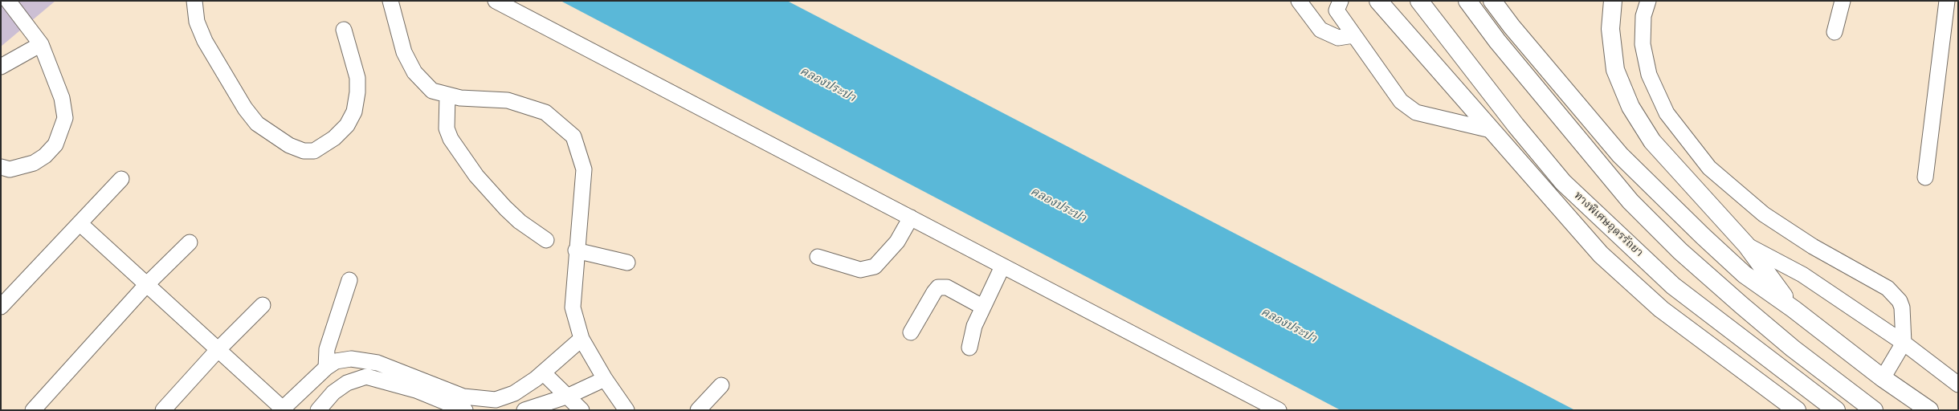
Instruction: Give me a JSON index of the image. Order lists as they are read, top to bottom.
{
  "streets": {
    "highway": ["ทางพิเศษอุดรรัถยา"]
  },
  "water": ["คลองประปา"]
}
